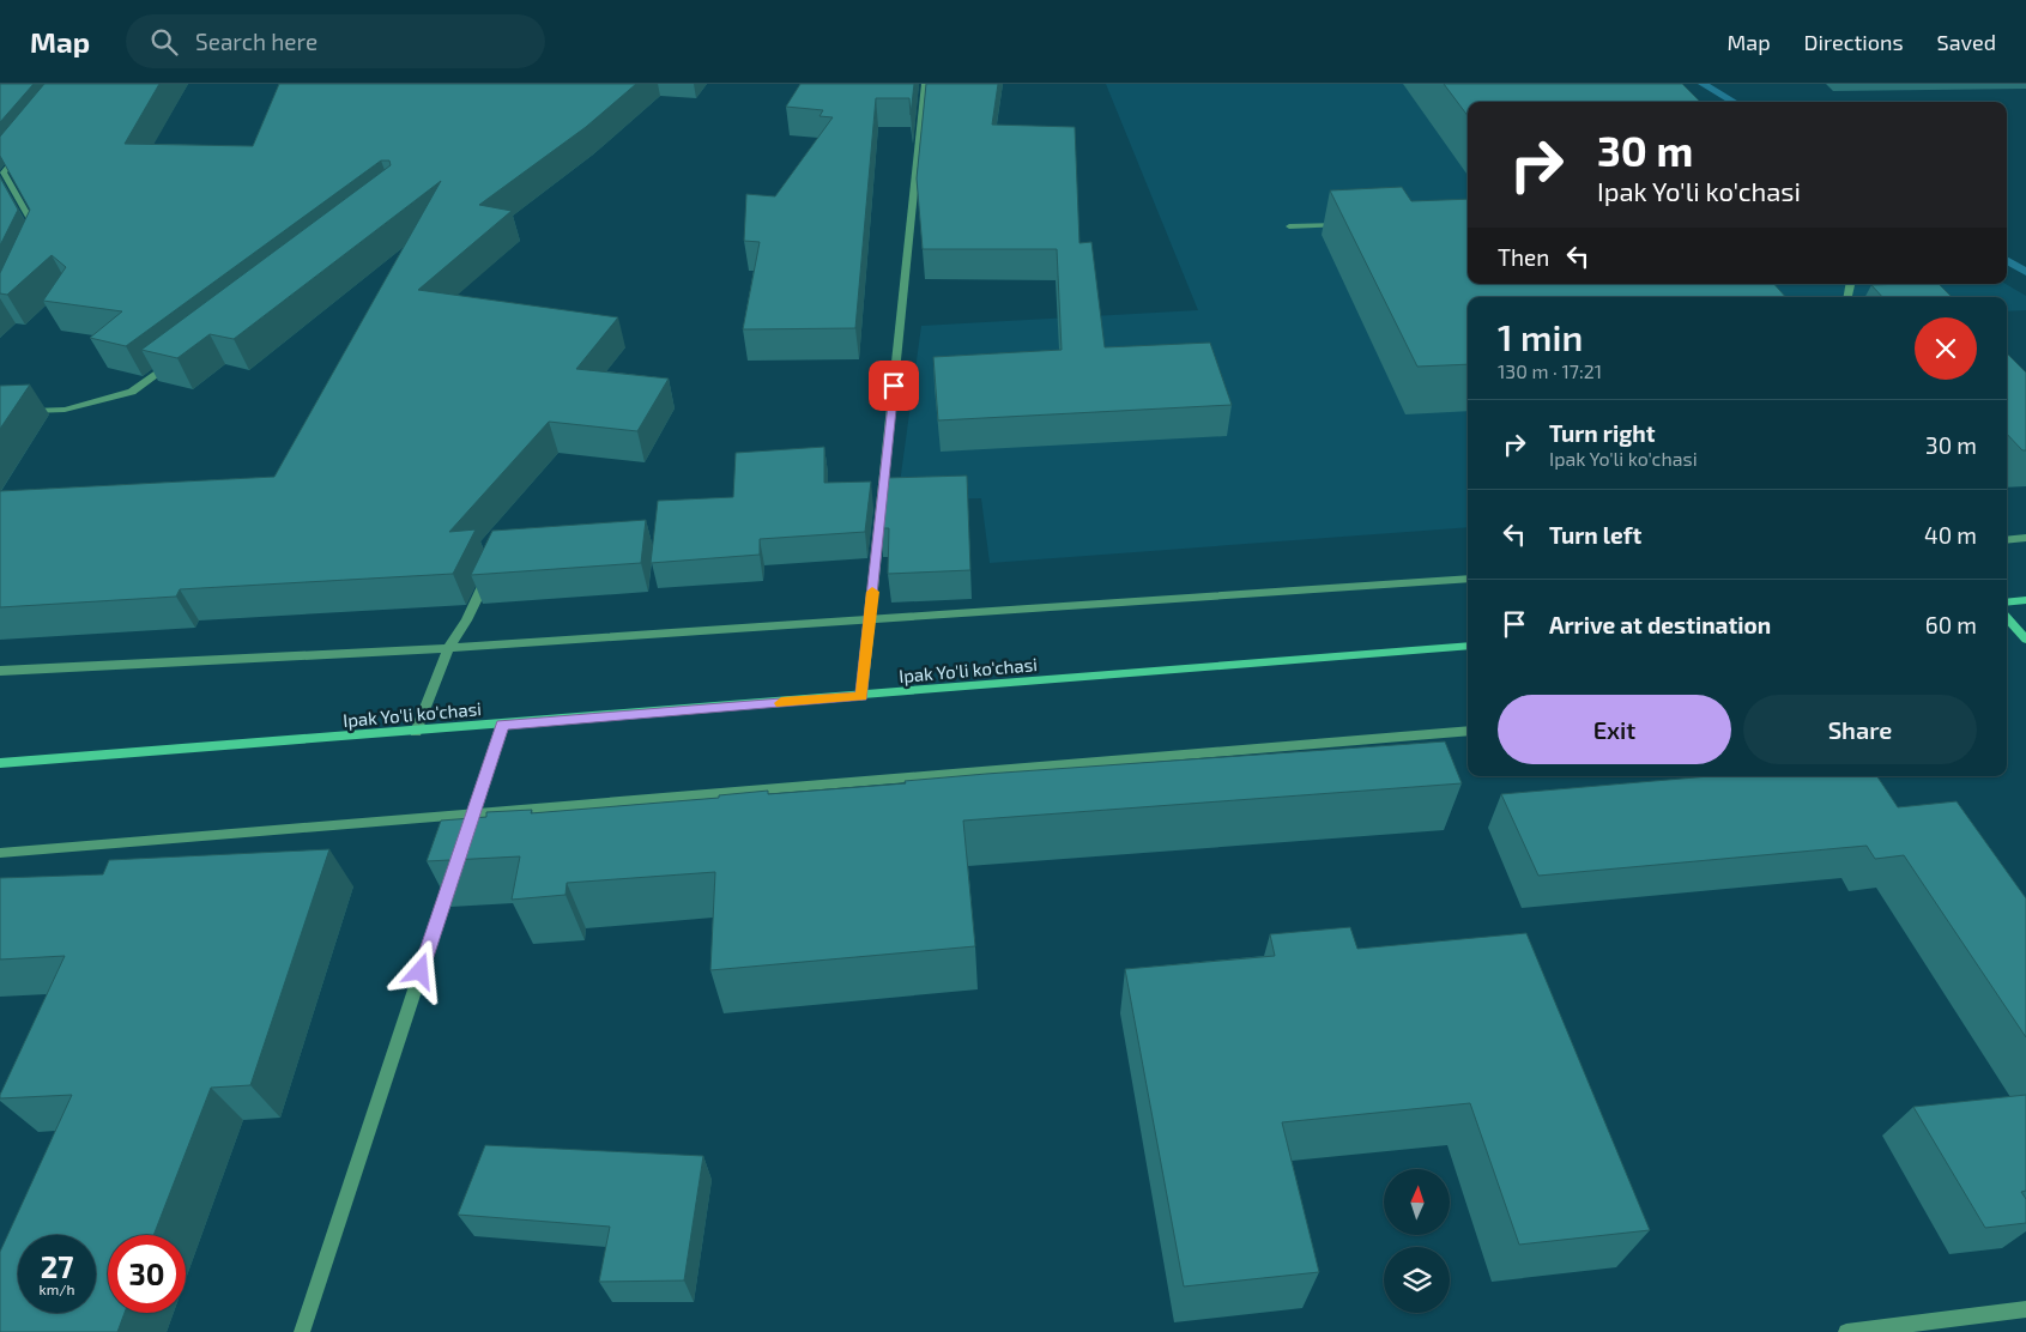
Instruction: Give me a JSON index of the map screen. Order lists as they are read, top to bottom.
{
  "streets": {
    "main road": ["Ipak Yo'li ko'chasi"]
  },
  "north": "top",
  "page": {
    "header": "Map",
    "search": "Search here",
    "nav": ["Map", "Directions", "Saved"],
    "turn": ["30 m", "Ipak Yo'li ko'chasi"],
    "then": "Then",
    "heading": ["1 min", "130 m · 17:21"],
    "list": [
      {
        "name": "Turn right",
        "note": "Ipak Yo'li ko'chasi",
        "value": "30 m"
      },
      {
        "name": "Turn left",
        "value": "40 m"
      },
      {
        "name": "Arrive at destination",
        "value": "60 m"
      }
    ],
    "buttons": ["Exit", "Share"],
    "speed": "27 km/h",
    "limit": "30"
  }
}
